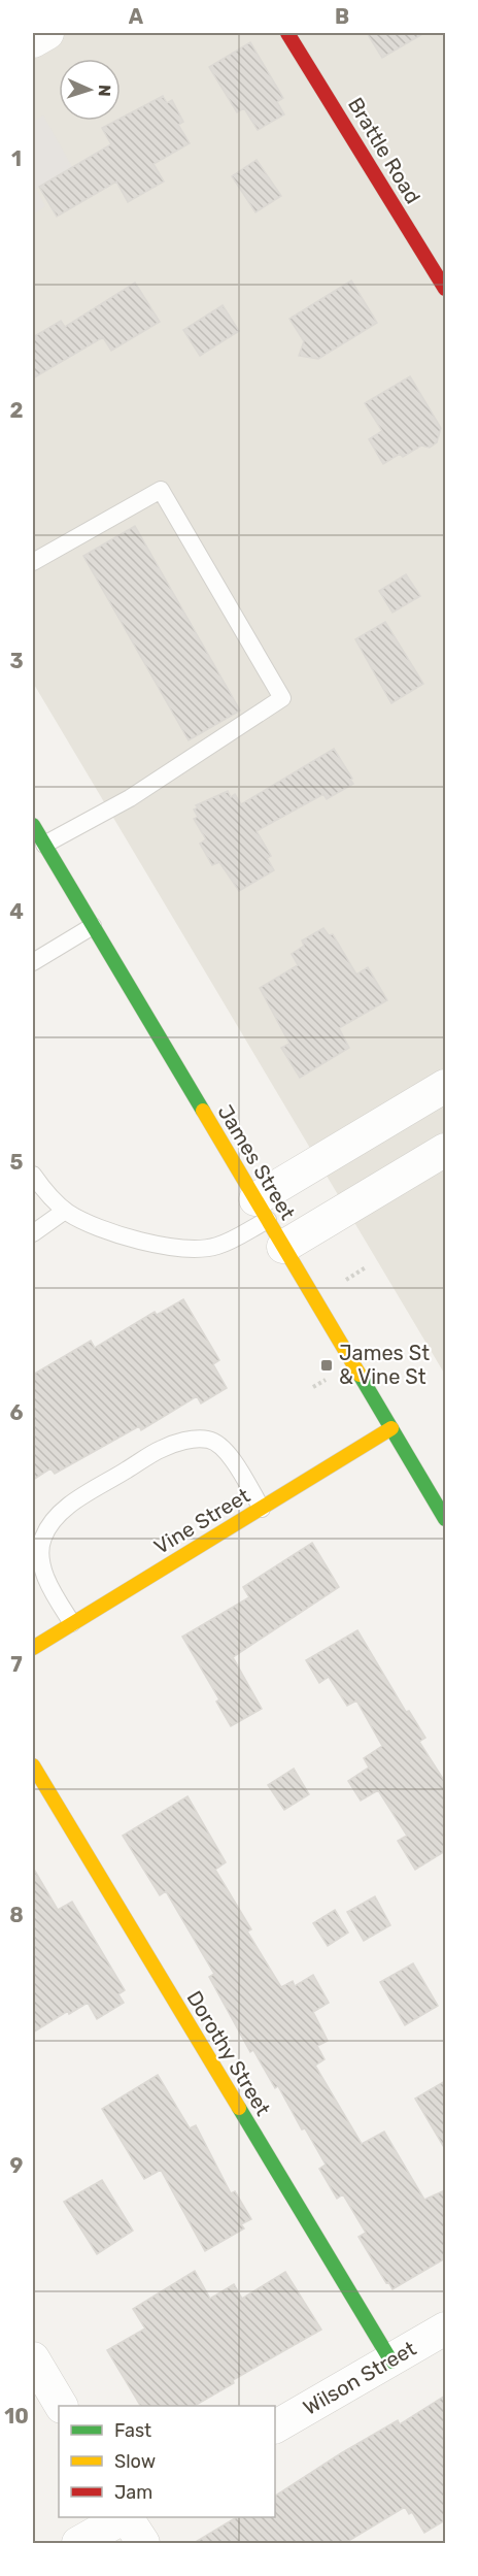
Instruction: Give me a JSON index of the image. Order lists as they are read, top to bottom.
{
  "streets": {
    "street": [
      "Brattle Road",
      "James Street",
      "Vine Street",
      "Dorothy Street",
      "Wilson Street"
    ]
  },
  "crossings": [
    ["James Street", "Vine Street"],
    ["Dorothy Street", "Wilson Street"]
  ],
  "places": {
    "transit": ["James St & Vine St"]
  },
  "legend": ["Fast", "Slow", "Jam"],
  "north": "right",
  "grid": {
    "columns": ["A", "B"],
    "rows": [
      "1",
      "2",
      "3",
      "4",
      "5",
      "6",
      "7",
      "8",
      "9",
      "10"
    ]
  }
}
